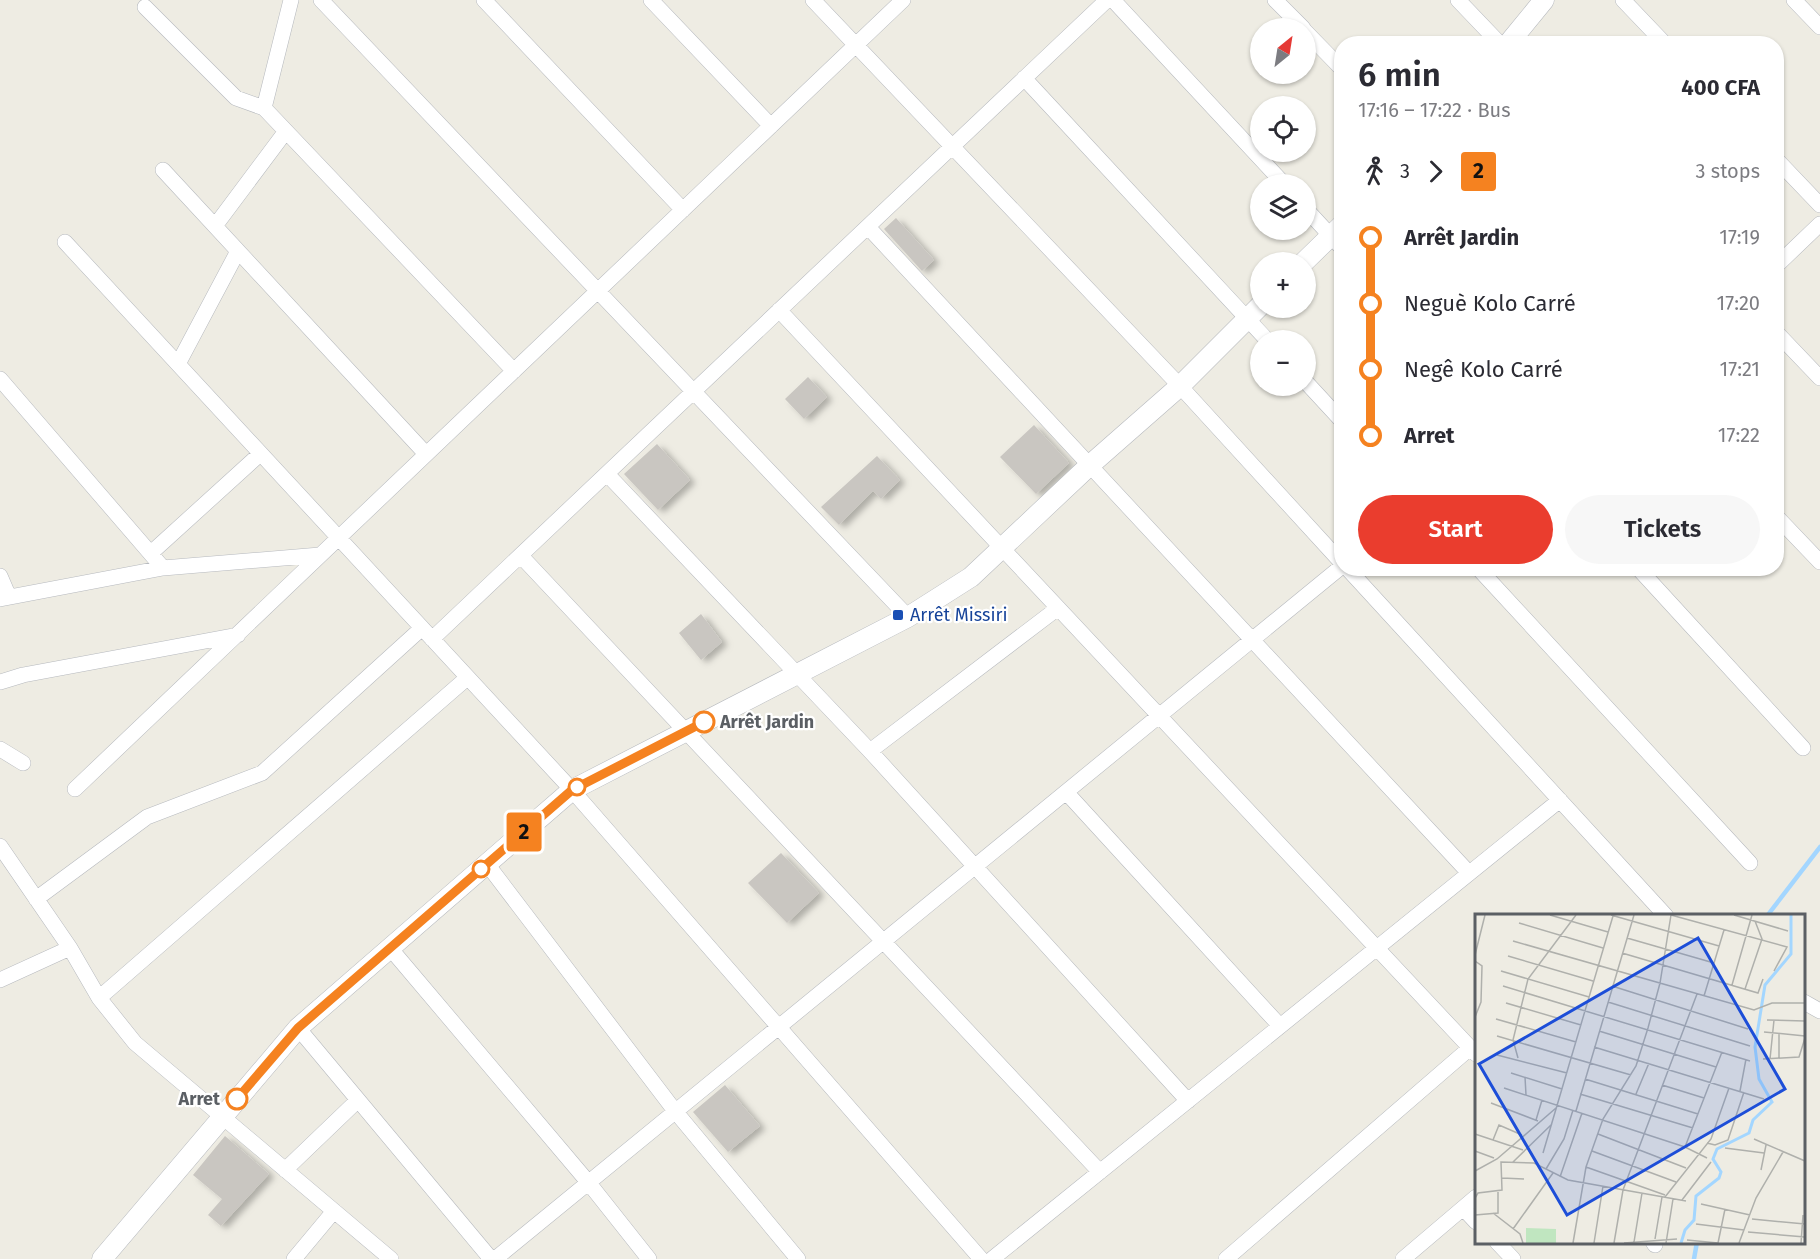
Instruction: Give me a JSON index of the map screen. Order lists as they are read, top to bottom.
{
  "places": {
    "transit": ["Arrêt Missiri"],
    "other": ["Arrêt Jardin", "Arret"]
  },
  "lines": ["bus line 2"],
  "north": "top right",
  "page": {
    "on_map": "2",
    "map_buttons": ["+", "−"],
    "heading": ["6 min", "17:16 – 17:22 · Bus", "400 CFA"],
    "legs": ["3", "2", "3 stops"],
    "list": [
      {
        "name": "Arrêt Jardin",
        "value": "17:19"
      },
      {
        "name": "Neguè Kolo Carré",
        "value": "17:20"
      },
      {
        "name": "Negê Kolo Carré",
        "value": "17:21"
      },
      {
        "name": "Arret",
        "value": "17:22"
      }
    ],
    "buttons": ["Start", "Tickets"]
  }
}
